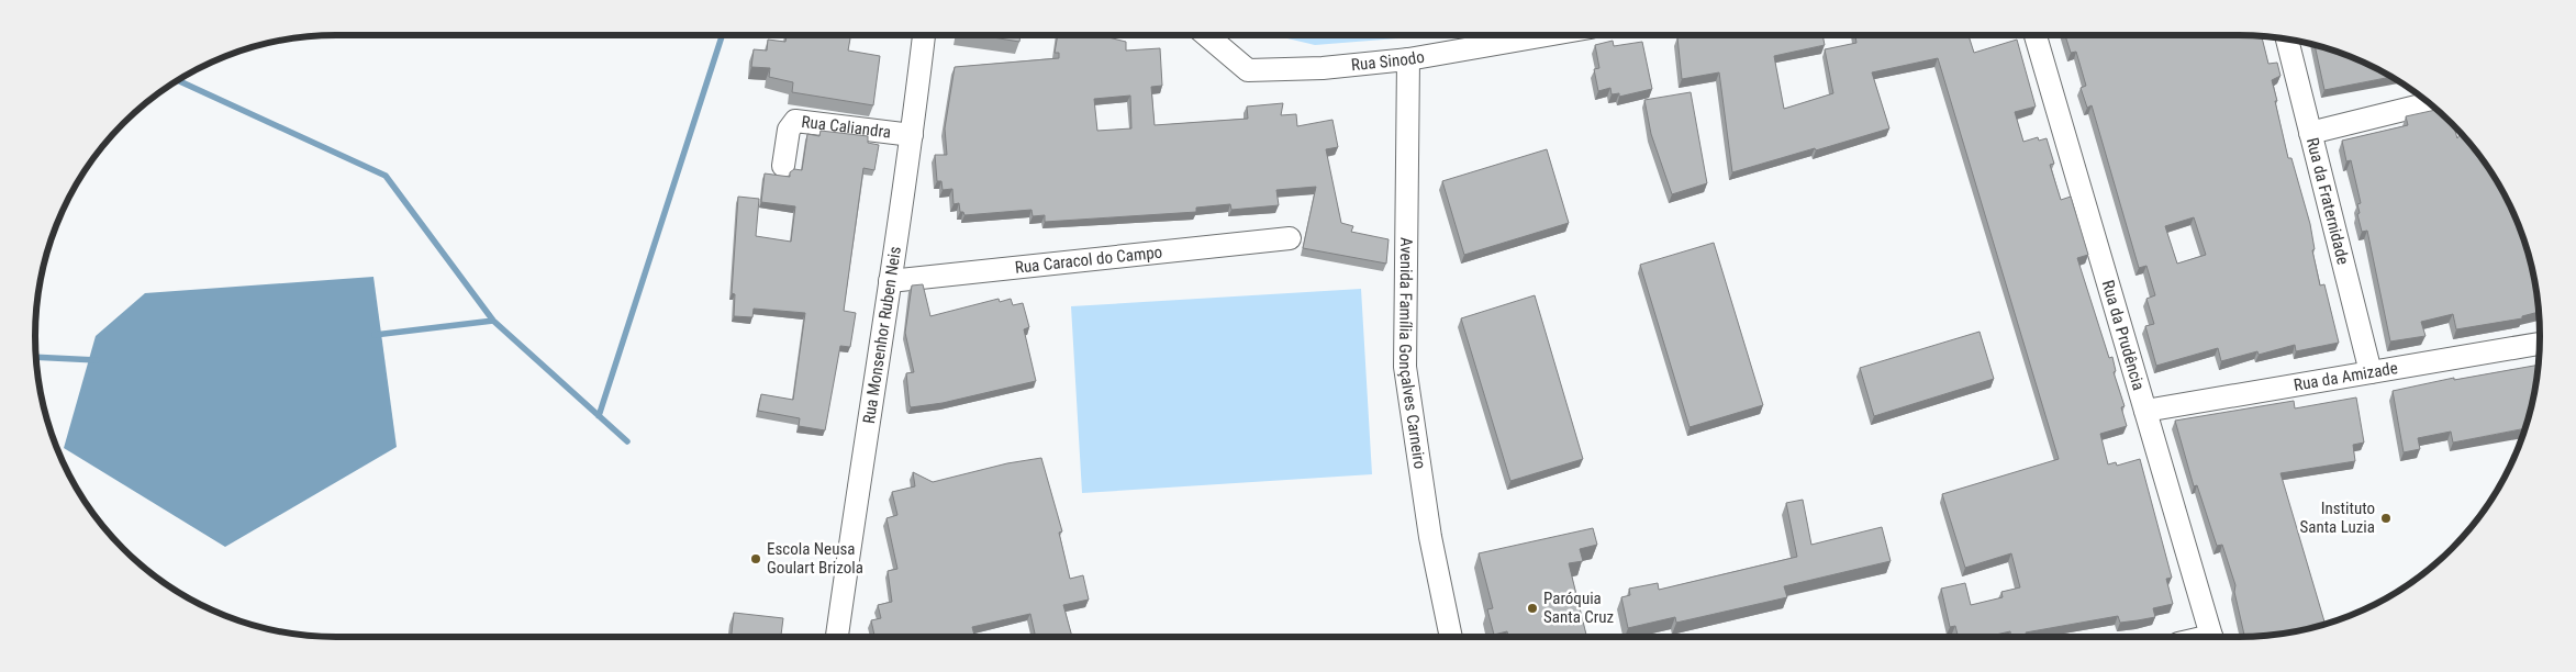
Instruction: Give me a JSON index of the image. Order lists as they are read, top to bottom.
{
  "streets": {
    "street": [
      "Rua Sinodo",
      "Rua Caliandra",
      "Rua da Fraternidade",
      "Rua Caracol do Campo",
      "Rua Monsenhor Ruben Neis",
      "Rua da Prudência",
      "Avenida Família Gonçalves Carneiro",
      "Rua da Amizade"
    ]
  },
  "crossings": [
    ["Rua Sinodo", "Avenida Família Gonçalves Carneiro"],
    ["Rua Caliandra", "Rua Monsenhor Ruben Neis"],
    ["Rua da Fraternidade", "Rua da Amizade"],
    ["Rua Caracol do Campo", "Rua Monsenhor Ruben Neis"],
    ["Rua da Prudência", "Rua da Amizade"]
  ],
  "places": ["Instituto Santa Luzia", "Escola Neusa Goulart Brizola", "Paróquia Santa Cruz"]
}
